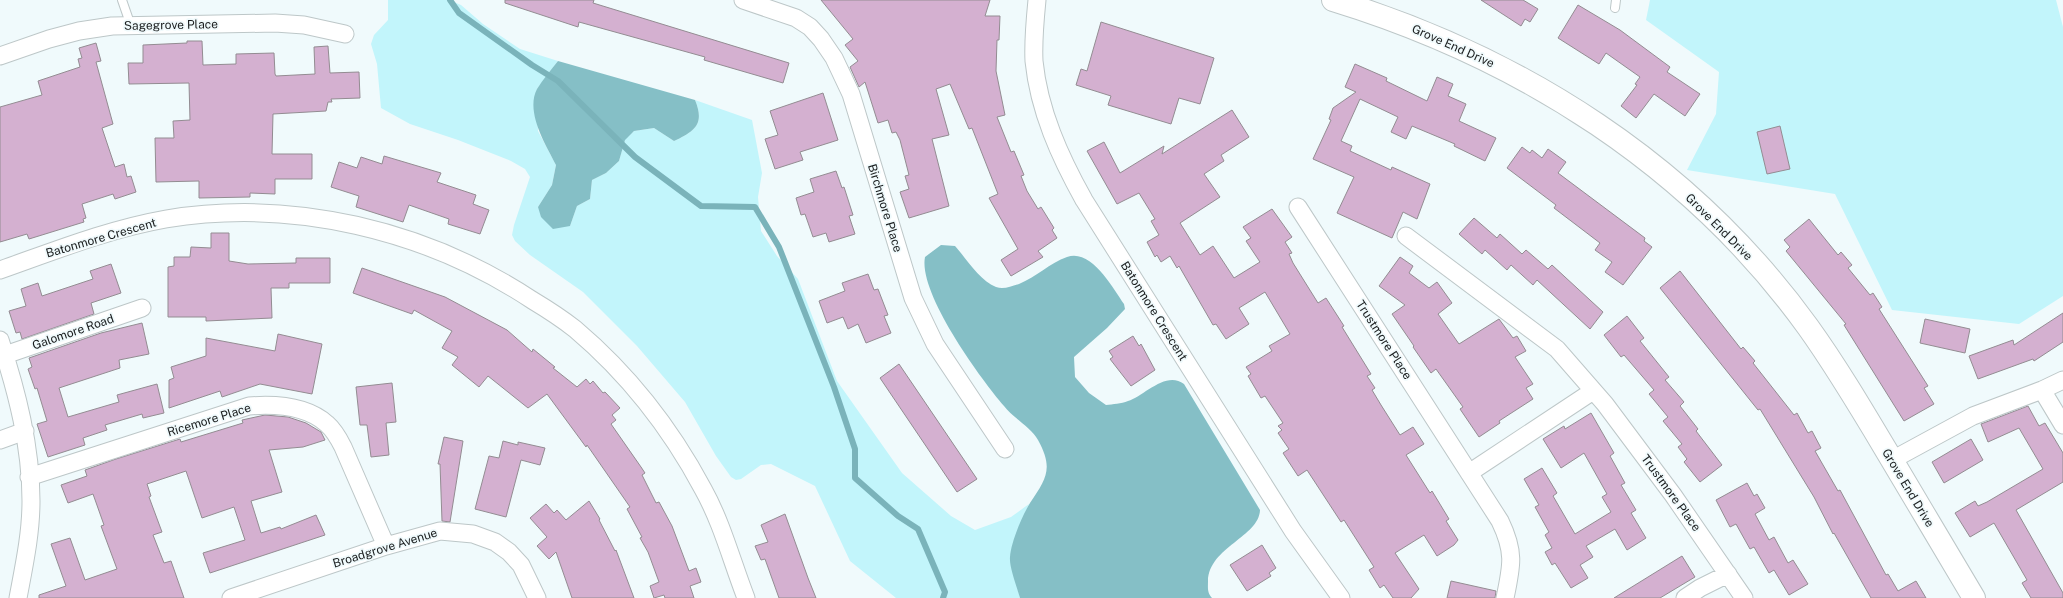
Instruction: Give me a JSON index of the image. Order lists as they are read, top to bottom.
{
  "streets": {
    "street": [
      "Sagegrove Place",
      "Grove End Drive",
      "Birchmore Place",
      "Batonmore Crescent",
      "Galomore Road",
      "Trustmore Place",
      "Ricemore Place",
      "Broadgrove Avenue"
    ]
  },
  "crossings": [
    ["Galomore Road", "Ricemore Place"],
    ["Ricemore Place", "Broadgrove Avenue"]
  ]
}
